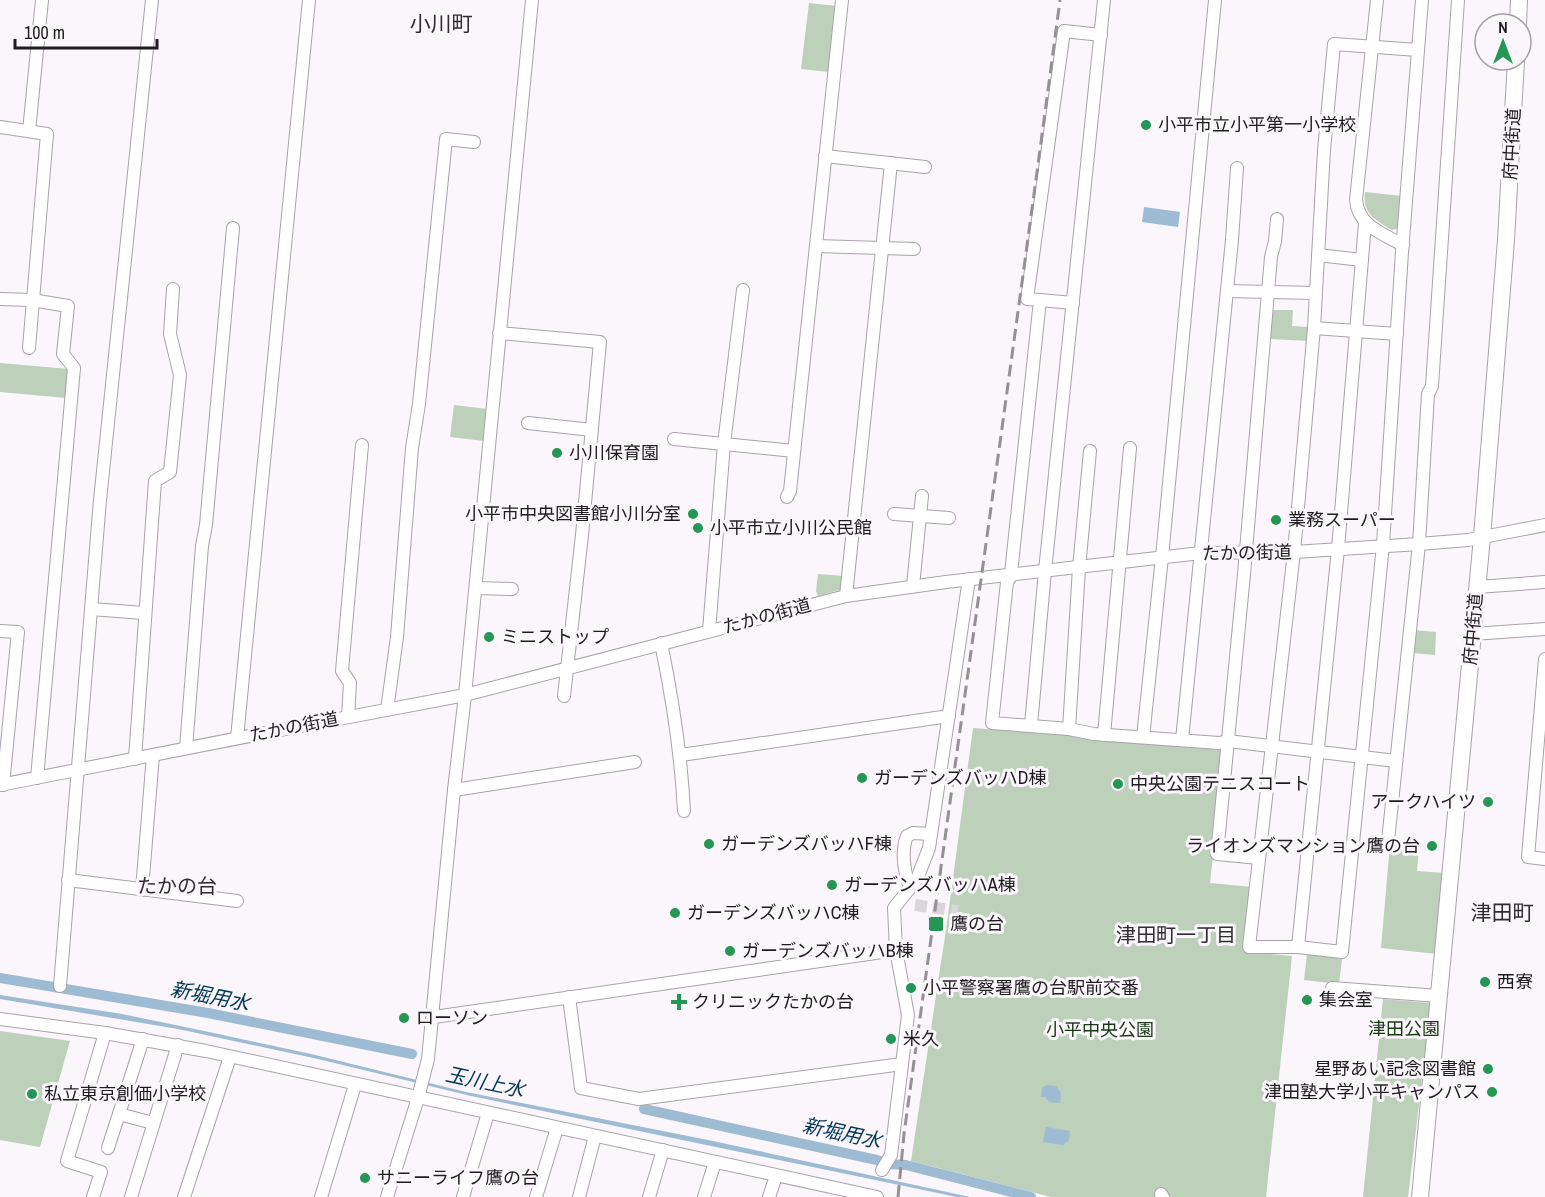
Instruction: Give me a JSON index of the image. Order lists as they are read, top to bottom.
{
  "streets": {
    "main road": ["府中街道"],
    "street": ["たかの街道"]
  },
  "crossings": [
    ["府中街道", "たかの街道"]
  ],
  "districts": [
    "小川町",
    "たかの台",
    "津田町",
    "津田町一丁目"
  ],
  "water": ["新堀用水", "玉川上水"],
  "parks": ["津田公園", "小平中央公園"],
  "places": {
    "other": [
      "小平市立小平第一小学校",
      "小川保育園",
      "小平市中央図書館小川分室",
      "業務スーパー",
      "小平市立小川公民館",
      "ミニストップ",
      "ガーデンズバッハD棟",
      "中央公園テニスコート",
      "アークハイツ",
      "ガーデンズバッハF棟",
      "ライオンズマンション鷹の台",
      "ガーデンズバッハA棟",
      "ガーデンズバッハC棟",
      "ガーデンズバッハB棟",
      "西寮",
      "小平警察署鷹の台駅前交番",
      "集会室",
      "ローソン",
      "米久",
      "星野あい記念図書館",
      "津田塾大学小平キャンパス",
      "私立東京創価小学校",
      "サニーライフ鷹の台"
    ],
    "transit": ["鷹の台"],
    "health": ["クリニックたかの台"]
  },
  "scale_bar": "100 m",
  "north": "top"
}
